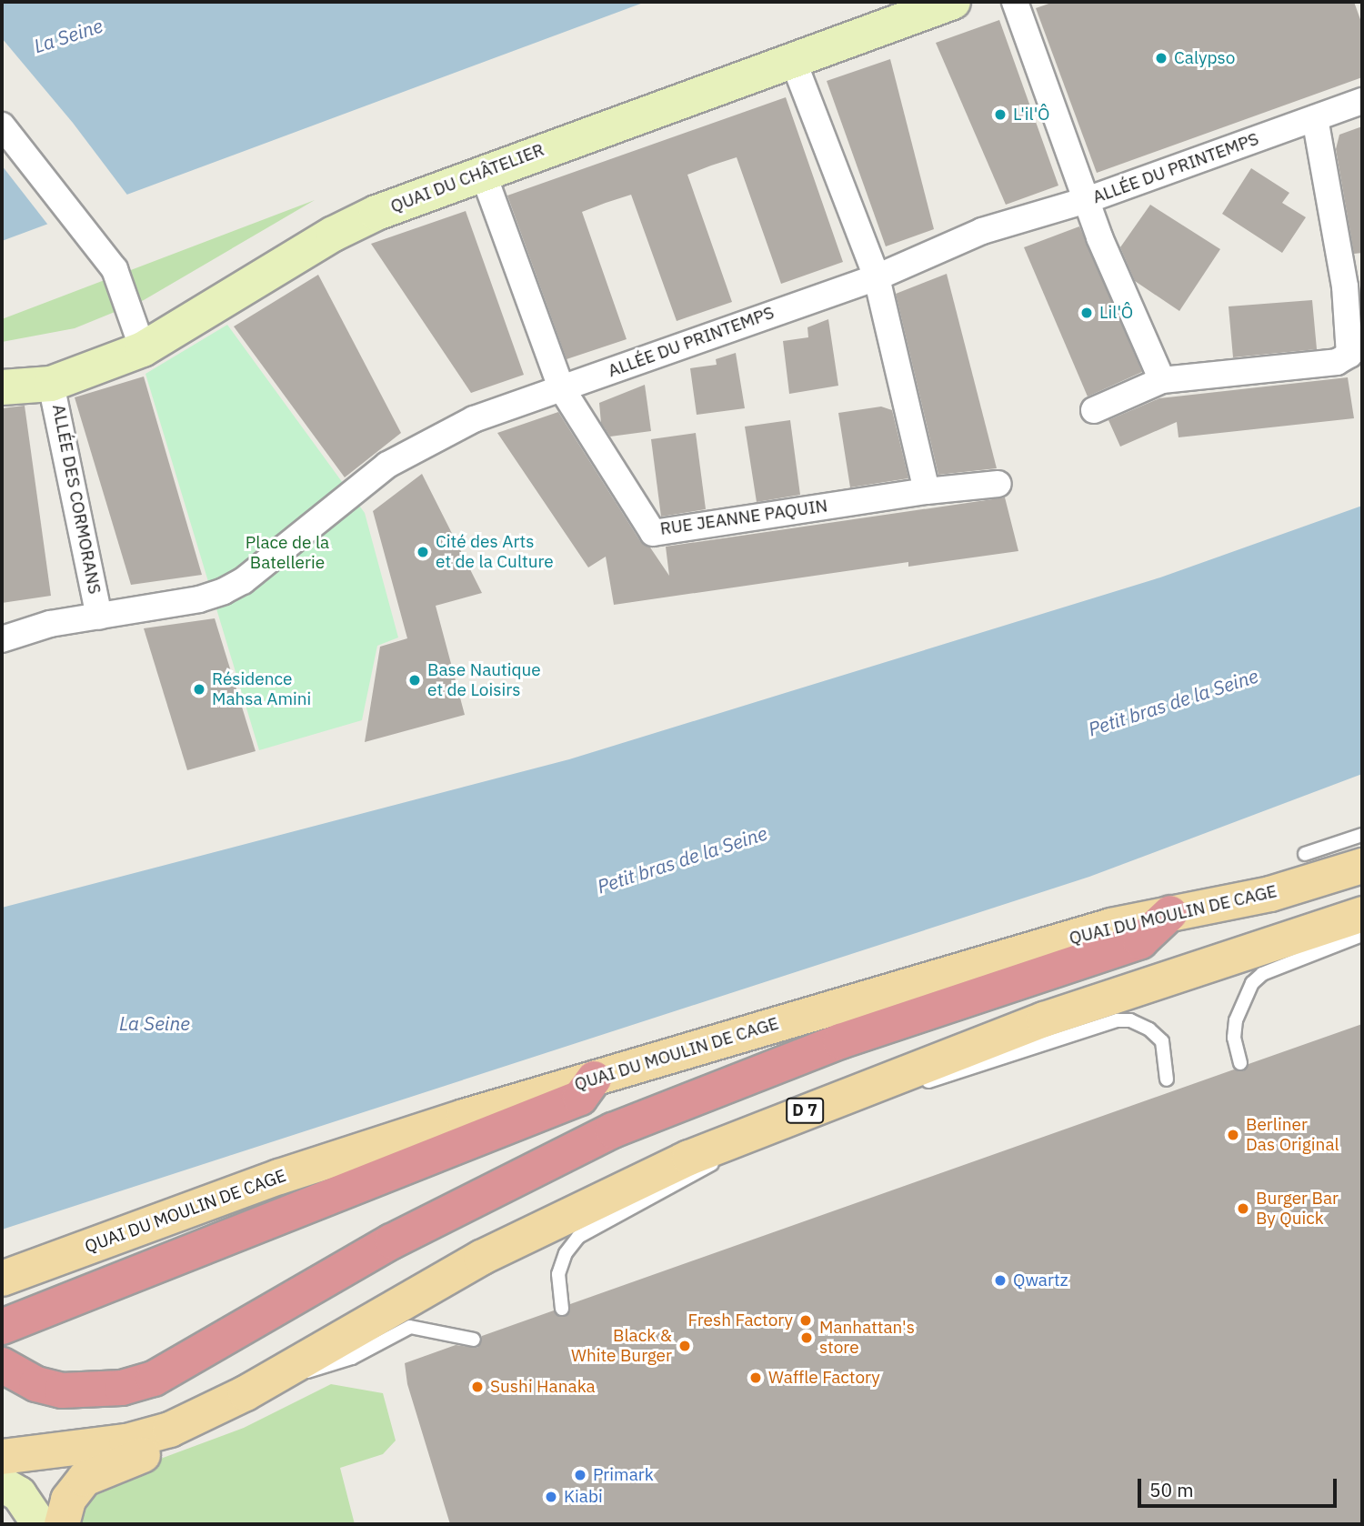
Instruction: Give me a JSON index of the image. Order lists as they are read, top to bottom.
{
  "streets": {
    "main road": ["QUAI DU MOULIN DE CAGE", "D 7"],
    "street": [
      "ALLÉE DU PRINTEMPS",
      "QUAI DU CHÂTELIER",
      "ALLÉE DES CORMORANS",
      "RUE JEANNE PAQUIN"
    ]
  },
  "crossings": [
    ["ALLÉE DU PRINTEMPS", "ALLÉE DES CORMORANS"],
    ["ALLÉE DU PRINTEMPS", "RUE JEANNE PAQUIN"],
    ["QUAI DU CHÂTELIER", "ALLÉE DES CORMORANS"],
    ["QUAI DU CHÂTELIER", "RUE JEANNE PAQUIN"]
  ],
  "water": ["La Seine", "Petit bras de la Seine"],
  "parks": ["Place de la Batellerie"],
  "places": [
    "Calypso",
    "L'il'Ô",
    "Lil'Ô",
    "Cité des Arts et de la Culture",
    "Base Nautique et de Loisirs",
    "Résidence Mahsa Amini",
    "Berliner Das Original",
    "Burger Bar By Quick",
    "Qwartz",
    "Fresh Factory",
    "Manhattan's store",
    "Black & White Burger",
    "Waffle Factory",
    "Sushi Hanaka",
    "Primark",
    "Kiabi"
  ],
  "scale_bar": "50 m"
}
